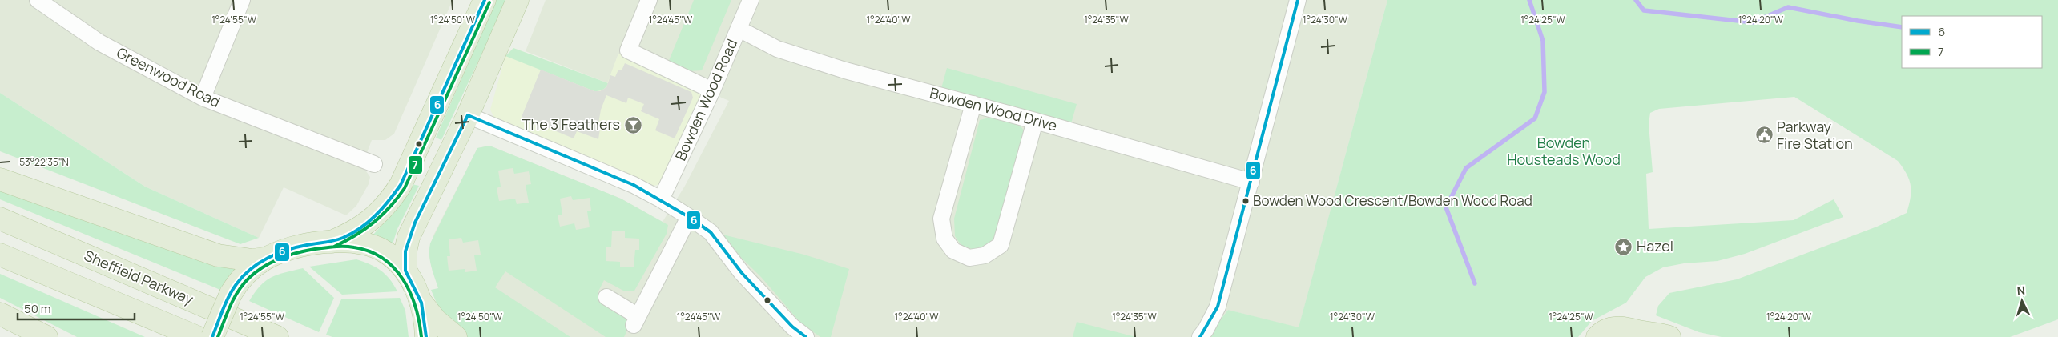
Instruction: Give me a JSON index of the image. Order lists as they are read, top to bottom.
{
  "streets": {
    "highway": ["Sheffield Parkway"],
    "street": ["Greenwood Road", "Bowden Wood Road", "Bowden Wood Drive"]
  },
  "crossings": [
    ["Bowden Wood Road", "Bowden Wood Drive"]
  ],
  "parks": ["Bowden Housteads Wood"],
  "places": {
    "bar": ["The 3 Feathers"],
    "public building": ["Parkway Fire Station"],
    "other": ["Bowden Wood Crescent/Bowden Wood Road"],
    "place": ["Hazel"]
  },
  "lines": ["transit line 6", "transit line 7"],
  "legend": ["6", "7"],
  "scale_bar": "50 m",
  "north": "top",
  "coordinates": [
    "1°24'55\"W",
    "1°24'50\"W",
    "1°24'45\"W",
    "1°24'40\"W",
    "1°24'35\"W",
    "1°24'30\"W",
    "1°24'25\"W",
    "1°24'20\"W",
    "53°22'35\"N"
  ]
}
